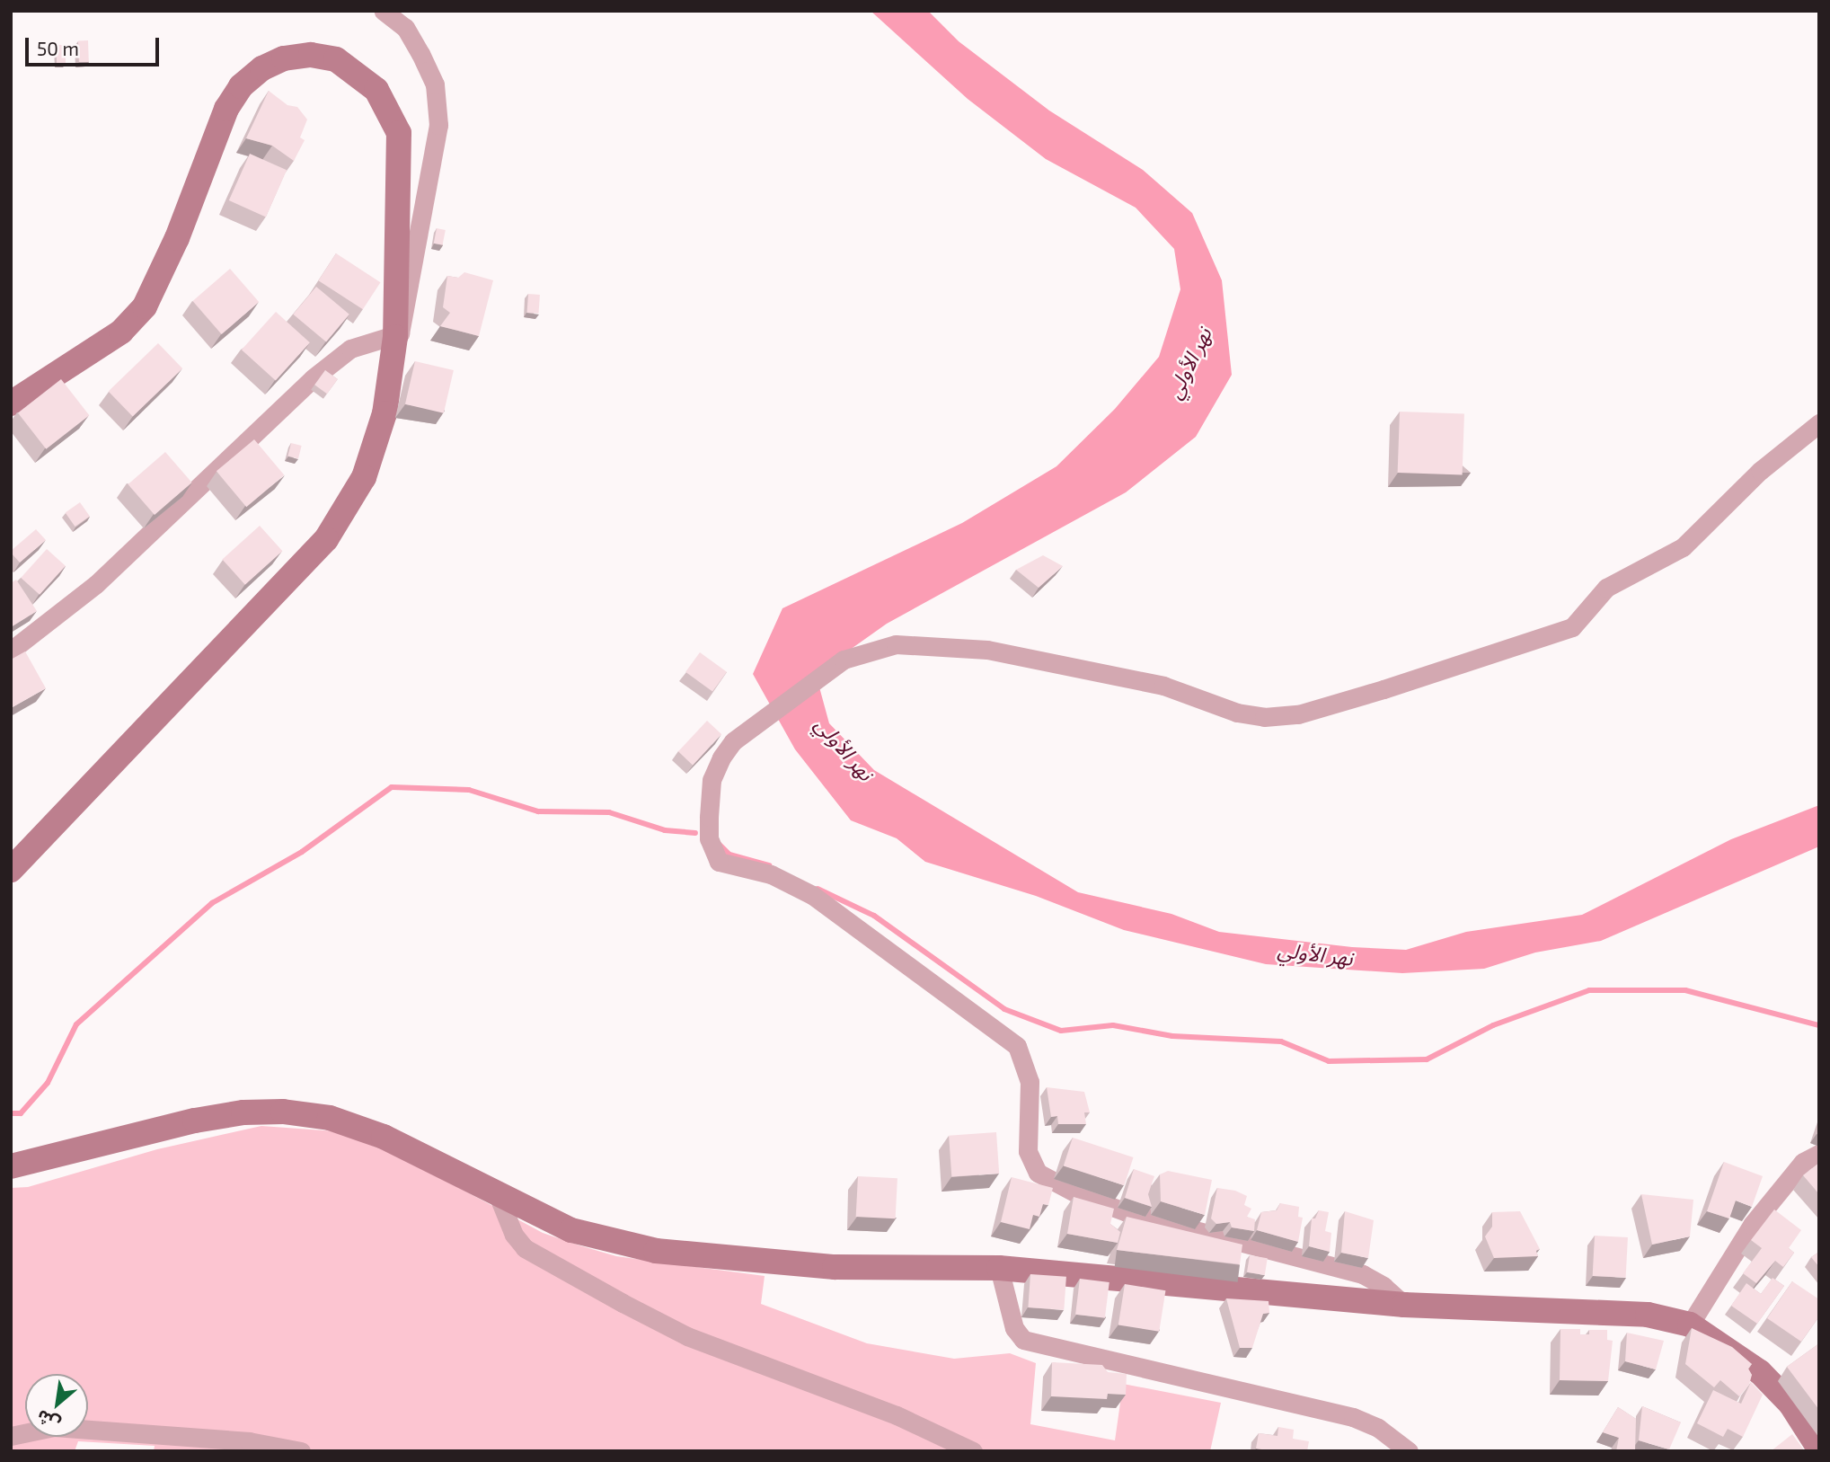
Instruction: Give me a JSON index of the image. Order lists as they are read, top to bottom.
{
  "water": ["نهر الأولي"],
  "scale_bar": "50 m",
  "north": "bottom left"
}
